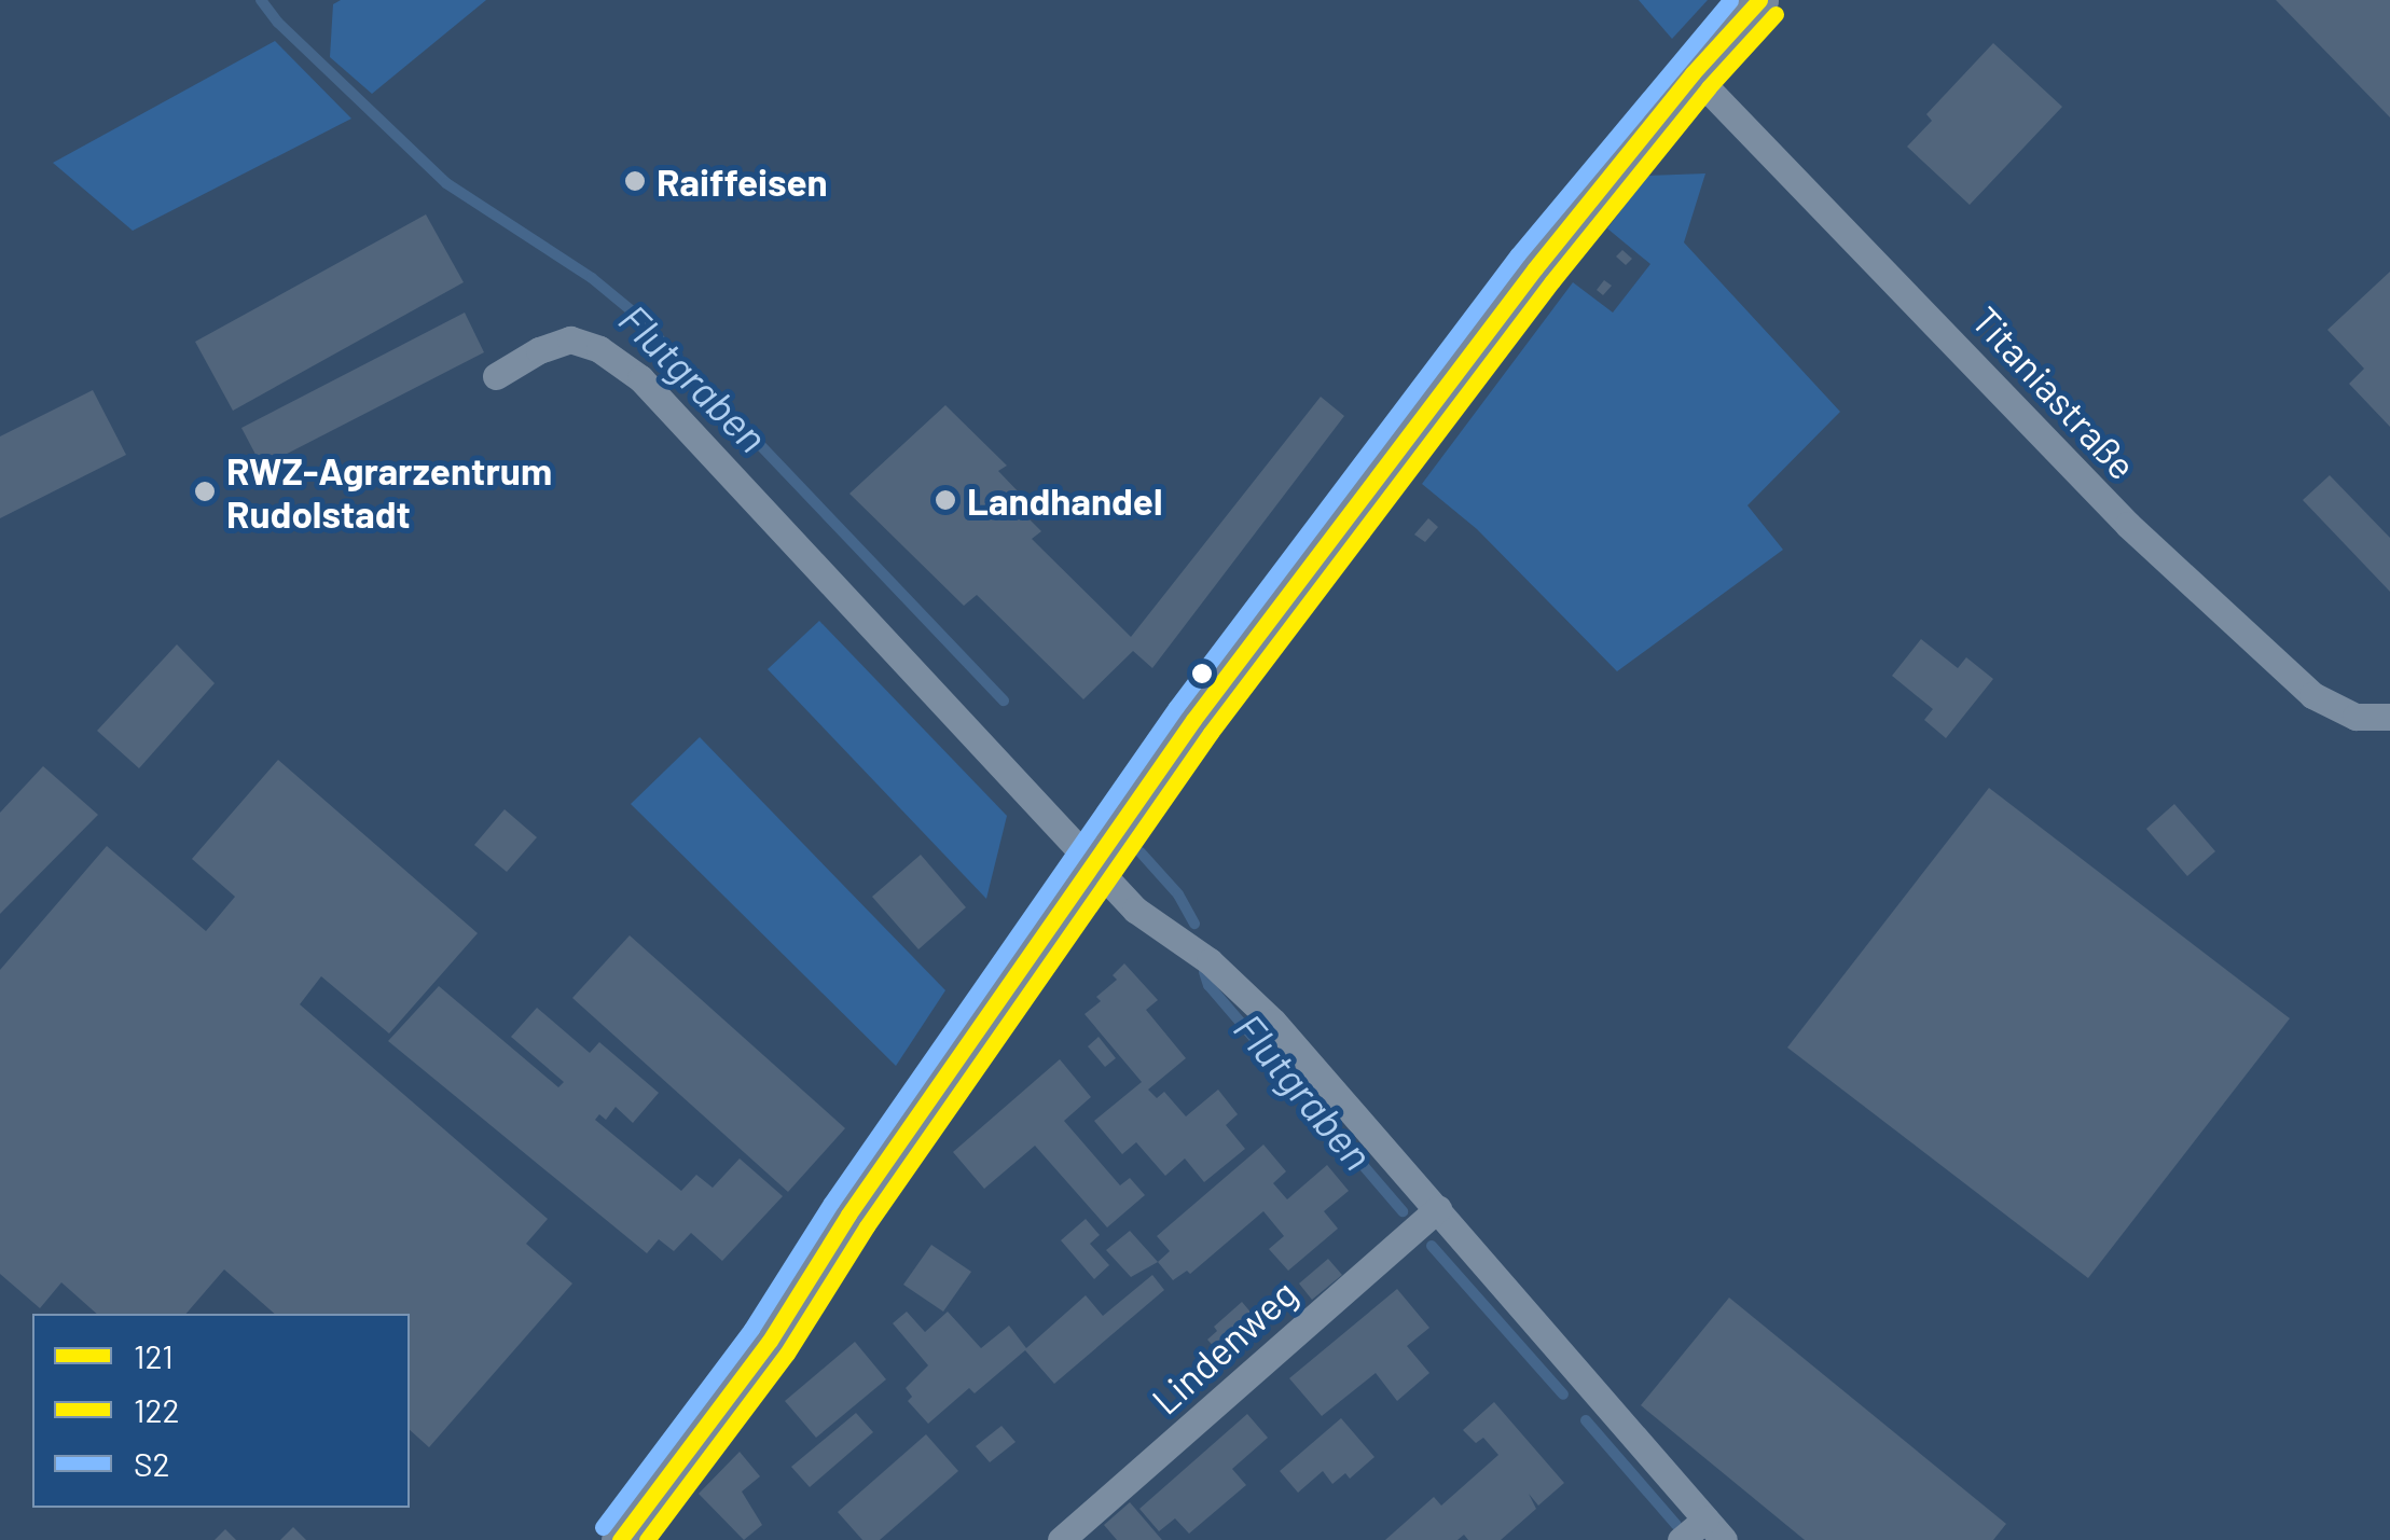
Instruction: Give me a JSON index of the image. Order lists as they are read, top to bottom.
{
  "streets": {
    "street": ["Titaniastraße", "Lindenweg"]
  },
  "water": ["Flutgraben"],
  "places": ["Raiffeisen", "RWZ-Agrarzentrum Rudolstadt", "Landhandel"],
  "lines": ["transit line 121", "transit line S2", "transit line 122"],
  "legend": ["121", "122", "S2"]
}
